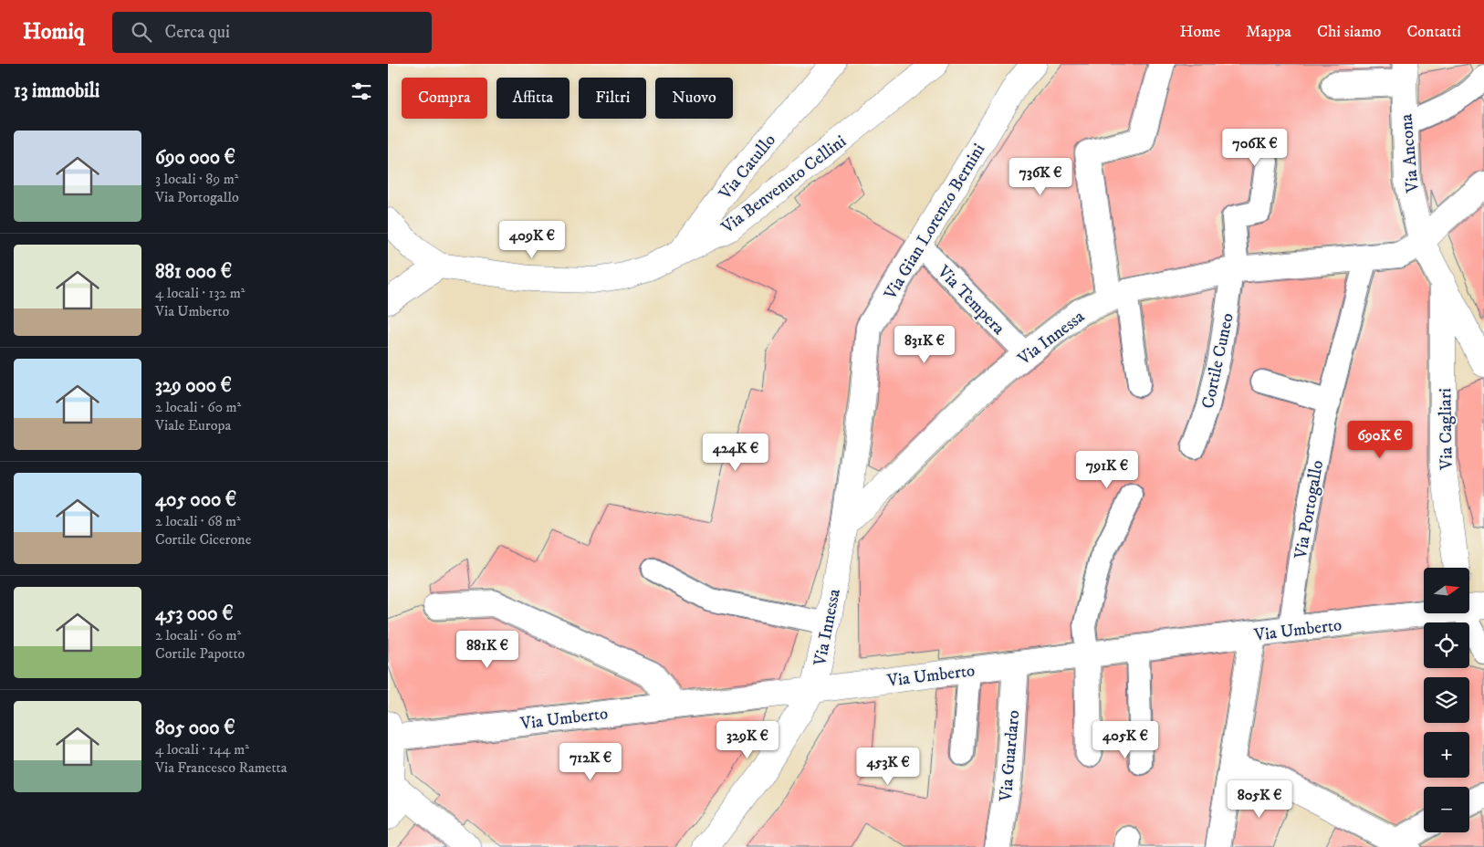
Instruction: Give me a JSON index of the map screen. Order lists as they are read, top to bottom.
{
  "streets": {
    "street": [
      "Via Ancona",
      "Via Catullo",
      "Via Benvenuto Cellini",
      "Via Gian Lorenzo Bernini",
      "Via Tempera",
      "Via Innessa",
      "Cortile Cuneo",
      "Via Cagliari",
      "Via Portogallo",
      "Via Umberto",
      "Via Guardaro"
    ]
  },
  "crossings": [
    ["Via Ancona", "Via Innessa"],
    ["Via Ancona", "Via Cagliari"],
    ["Via Catullo", "Via Benvenuto Cellini"],
    ["Via Gian Lorenzo Bernini", "Via Tempera"],
    ["Via Gian Lorenzo Bernini", "Via Innessa"],
    ["Via Tempera", "Via Innessa"],
    ["Via Innessa", "Cortile Cuneo"],
    ["Via Innessa", "Via Portogallo"],
    ["Via Innessa", "Via Umberto"],
    ["Via Portogallo", "Via Umberto"],
    ["Via Umberto", "Via Guardaro"]
  ],
  "north": "right",
  "page": {
    "header": "Homiq",
    "search": "Cerca qui",
    "nav": [
      "Home",
      "Mappa",
      "Chi siamo",
      "Contatti"
    ],
    "heading": "13 immobili",
    "chip": [
      "Compra",
      "Affitta",
      "Filtri",
      "Nuovo"
    ],
    "list": [
      {
        "name": "690 000 €",
        "note": "3 locali · 89 m² · Via Portogallo"
      },
      {
        "name": "881 000 €",
        "note": "4 locali · 132 m² · Via Umberto"
      },
      {
        "name": "329 000 €",
        "note": "2 locali · 60 m² · Viale Europa"
      },
      {
        "name": "405 000 €",
        "note": "2 locali · 68 m² · Cortile Cicerone"
      },
      {
        "name": "453 000 €",
        "note": "2 locali · 60 m² · Cortile Papotto"
      },
      {
        "name": "805 000 €",
        "note": "4 locali · 144 m² · Via Francesco Rametta"
      }
    ],
    "price": [
      "706K €",
      "736K €",
      "409K €",
      "831K €",
      "690K €",
      "424K €",
      "791K €",
      "881K €",
      "329K €",
      "405K €",
      "712K €",
      "453K €",
      "805K €"
    ],
    "map_buttons": ["+", "−"]
  }
}
